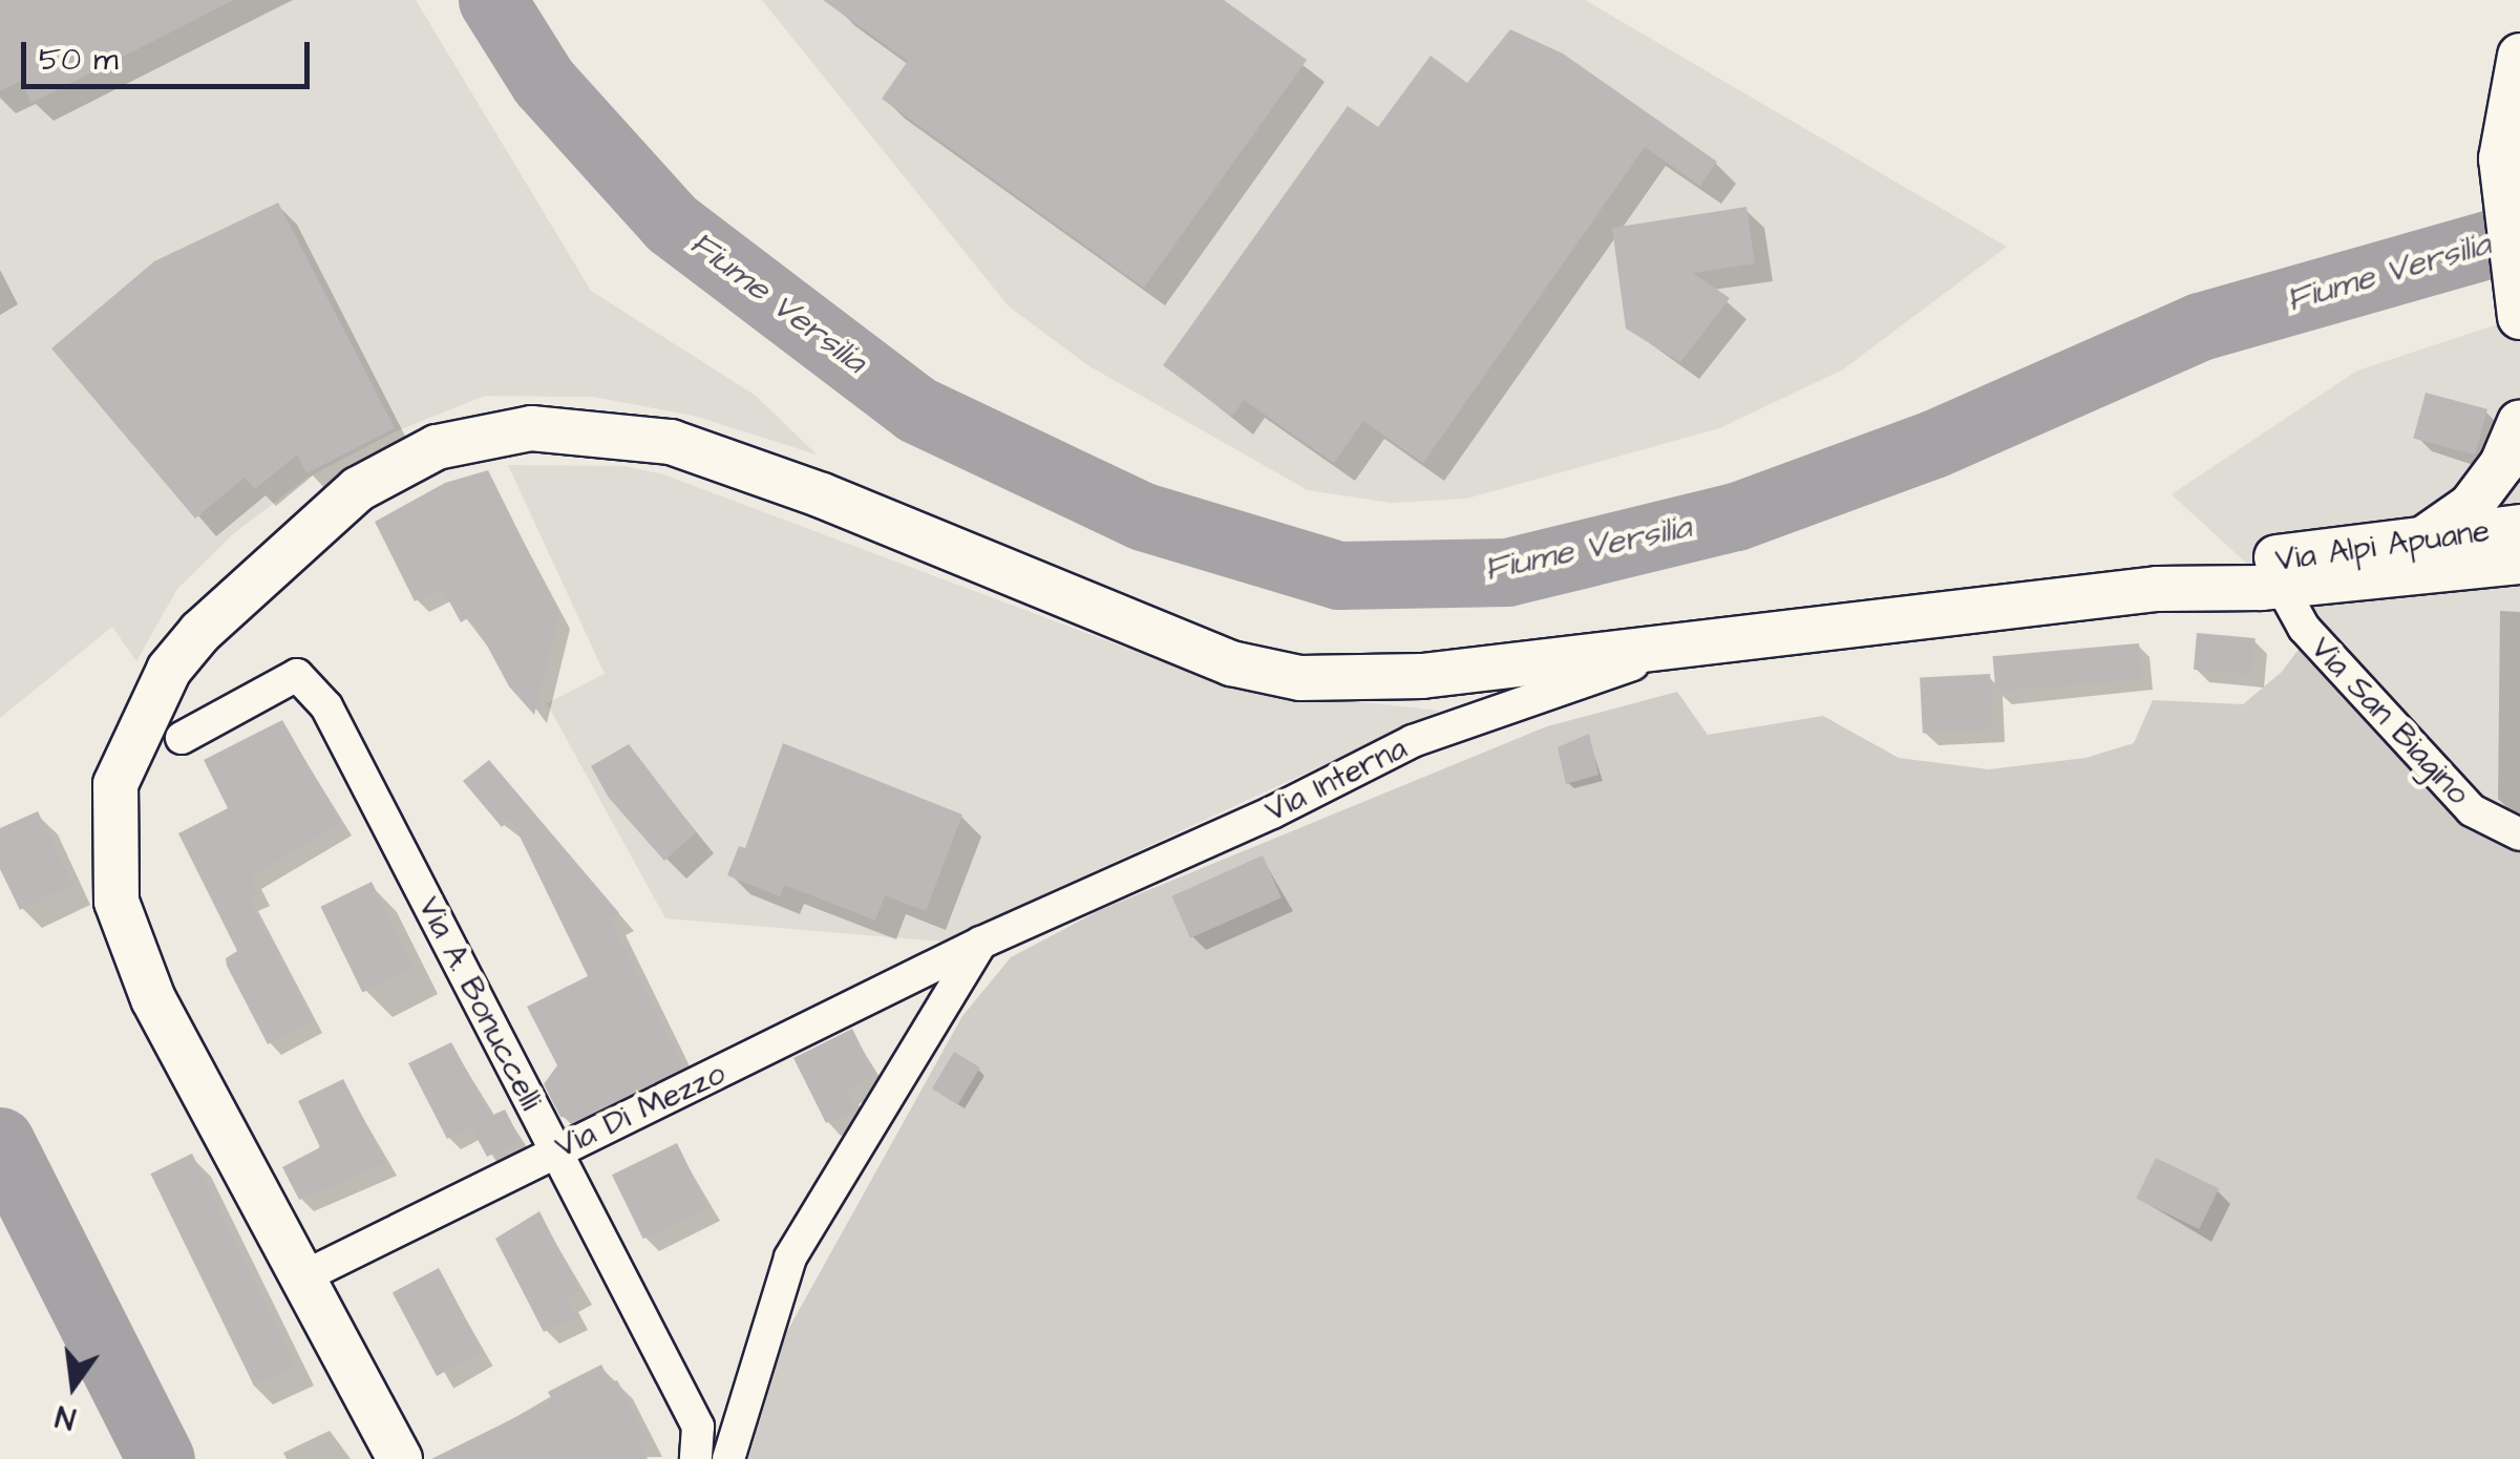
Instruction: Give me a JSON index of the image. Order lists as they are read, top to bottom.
{
  "streets": {
    "main road": ["Via Alpi Apuane"],
    "street": [
      "Via San Biagino",
      "Via Interna",
      "Via A. Bonuccelli",
      "Via Di Mezzo"
    ]
  },
  "crossings": [
    ["Via Interna", "Via Di Mezzo"],
    ["Via A. Bonuccelli", "Via Di Mezzo"]
  ],
  "water": ["Fiume Versilia"],
  "scale_bar": "50 m",
  "north": "bottom"
}
